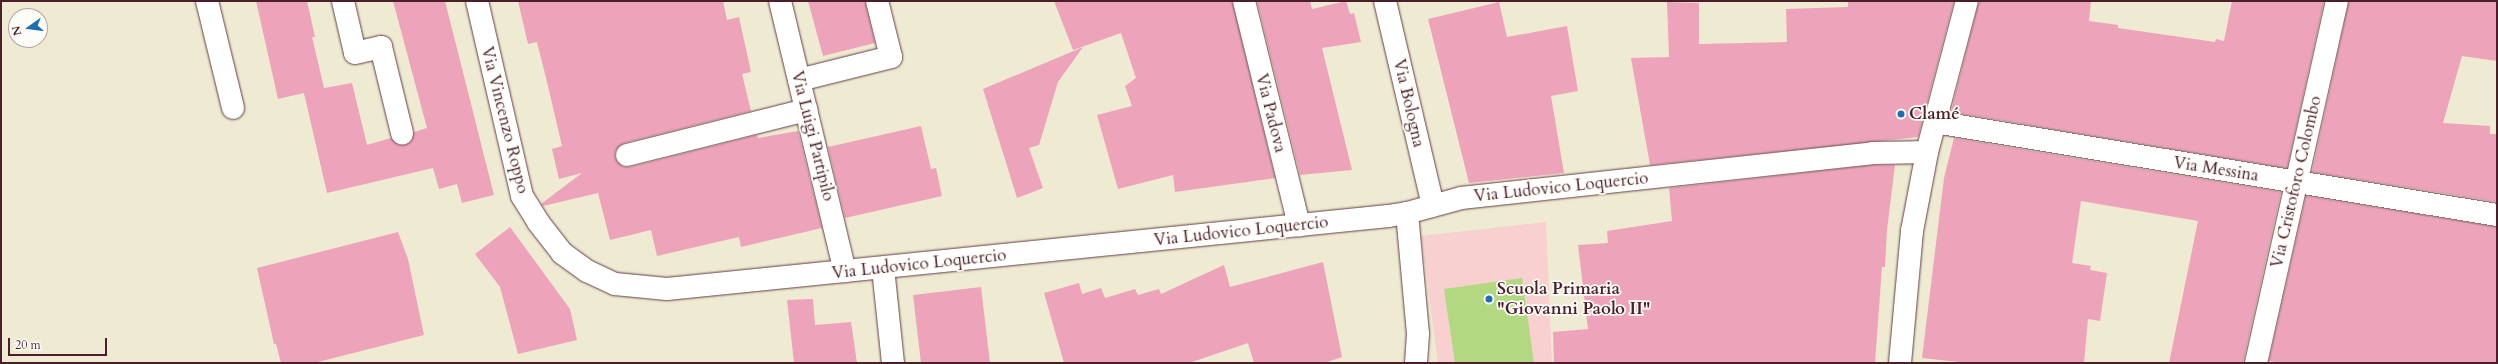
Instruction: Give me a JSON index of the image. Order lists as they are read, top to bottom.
{
  "streets": {
    "street": [
      "Via Bologna",
      "Via Padova",
      "Via Vincenzo Roppo",
      "Via Luigi Partipilo",
      "Via Messina",
      "Via Cristoforo Colombo",
      "Via Ludovico Loquercio"
    ]
  },
  "crossings": [
    ["Via Bologna", "Via Ludovico Loquercio"],
    ["Via Padova", "Via Ludovico Loquercio"],
    ["Via Vincenzo Roppo", "Via Ludovico Loquercio"],
    ["Via Luigi Partipilo", "Via Ludovico Loquercio"],
    ["Via Messina", "Via Cristoforo Colombo"]
  ],
  "places": ["Clamé", "Scuola Primaria \"Giovanni Paolo II\""],
  "scale_bar": "20 m",
  "north": "left"
}
